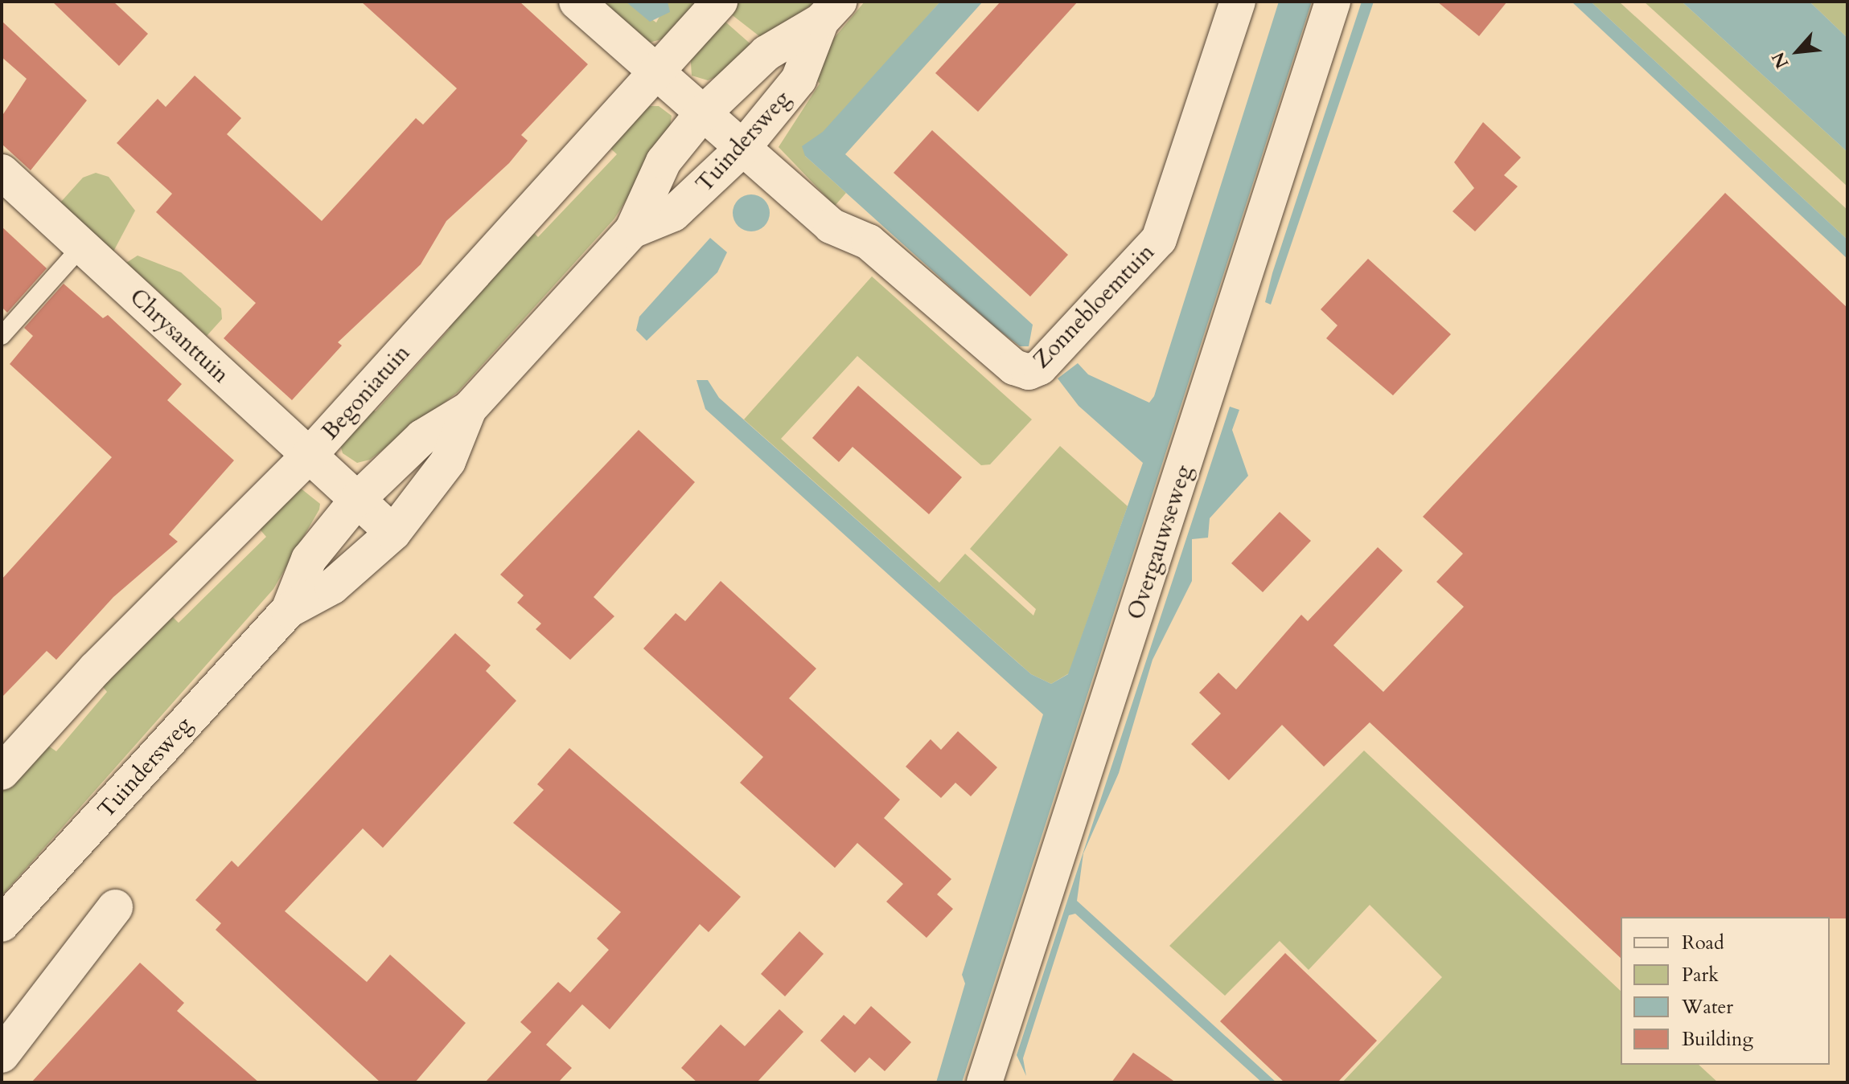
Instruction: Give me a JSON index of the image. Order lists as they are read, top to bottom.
{
  "streets": {
    "street": [
      "Tuindersweg",
      "Zonnebloemtuin",
      "Chrysanttuin",
      "Begoniatuin",
      "Overgauwseweg"
    ]
  },
  "crossings": [
    ["Tuindersweg", "Zonnebloemtuin"],
    ["Tuindersweg", "Chrysanttuin"],
    ["Chrysanttuin", "Begoniatuin"]
  ],
  "legend": [
    "Road",
    "Park",
    "Water",
    "Building"
  ],
  "north": "bottom left"
}
